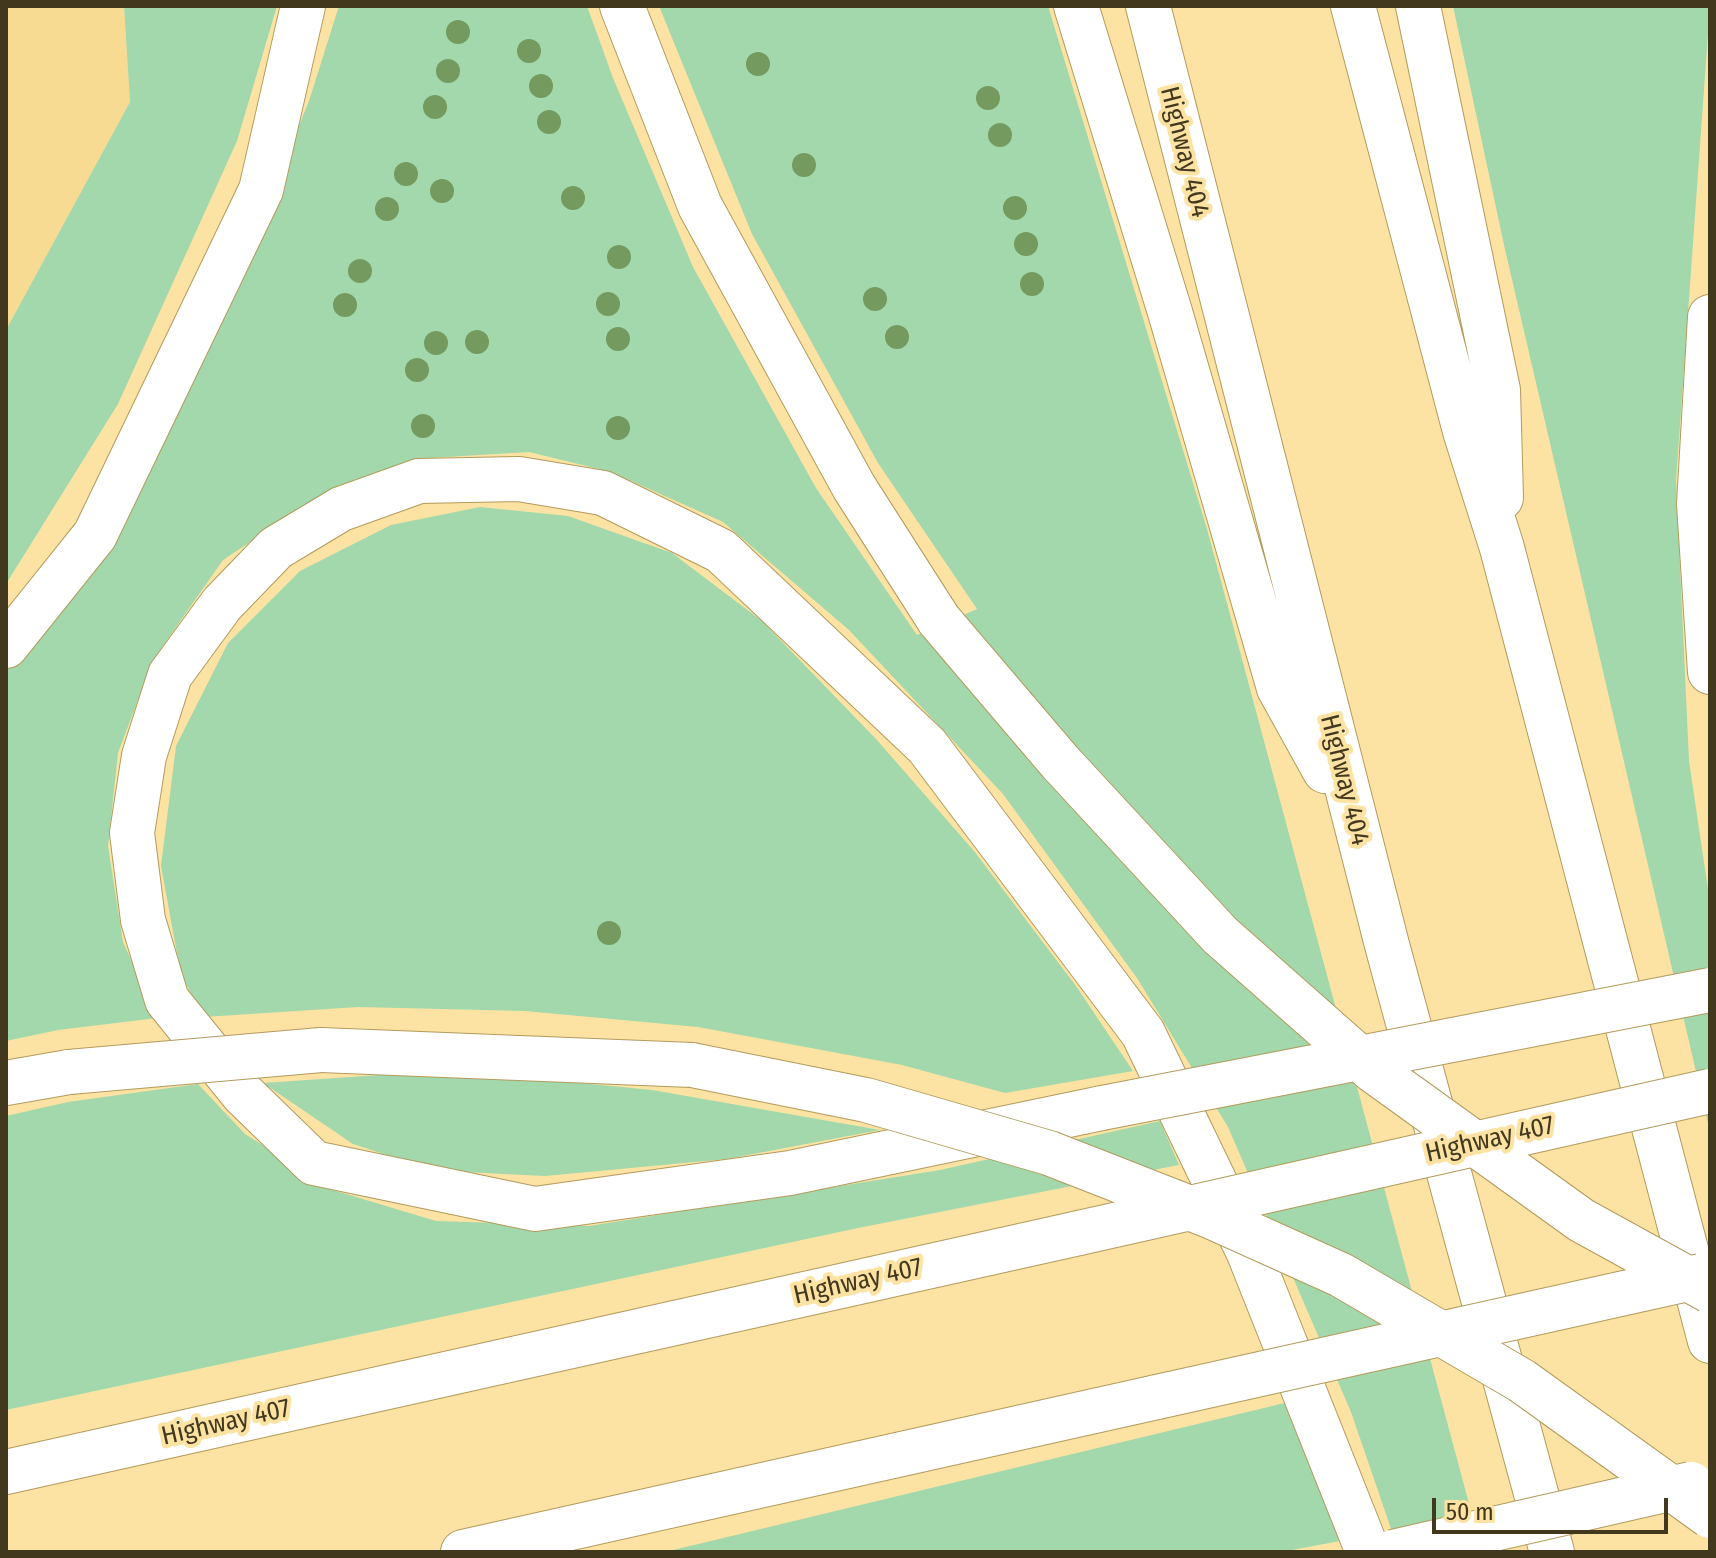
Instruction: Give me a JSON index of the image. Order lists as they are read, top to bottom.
{
  "streets": {
    "highway": ["Highway 404", "Highway 407"]
  },
  "scale_bar": "50 m"
}
